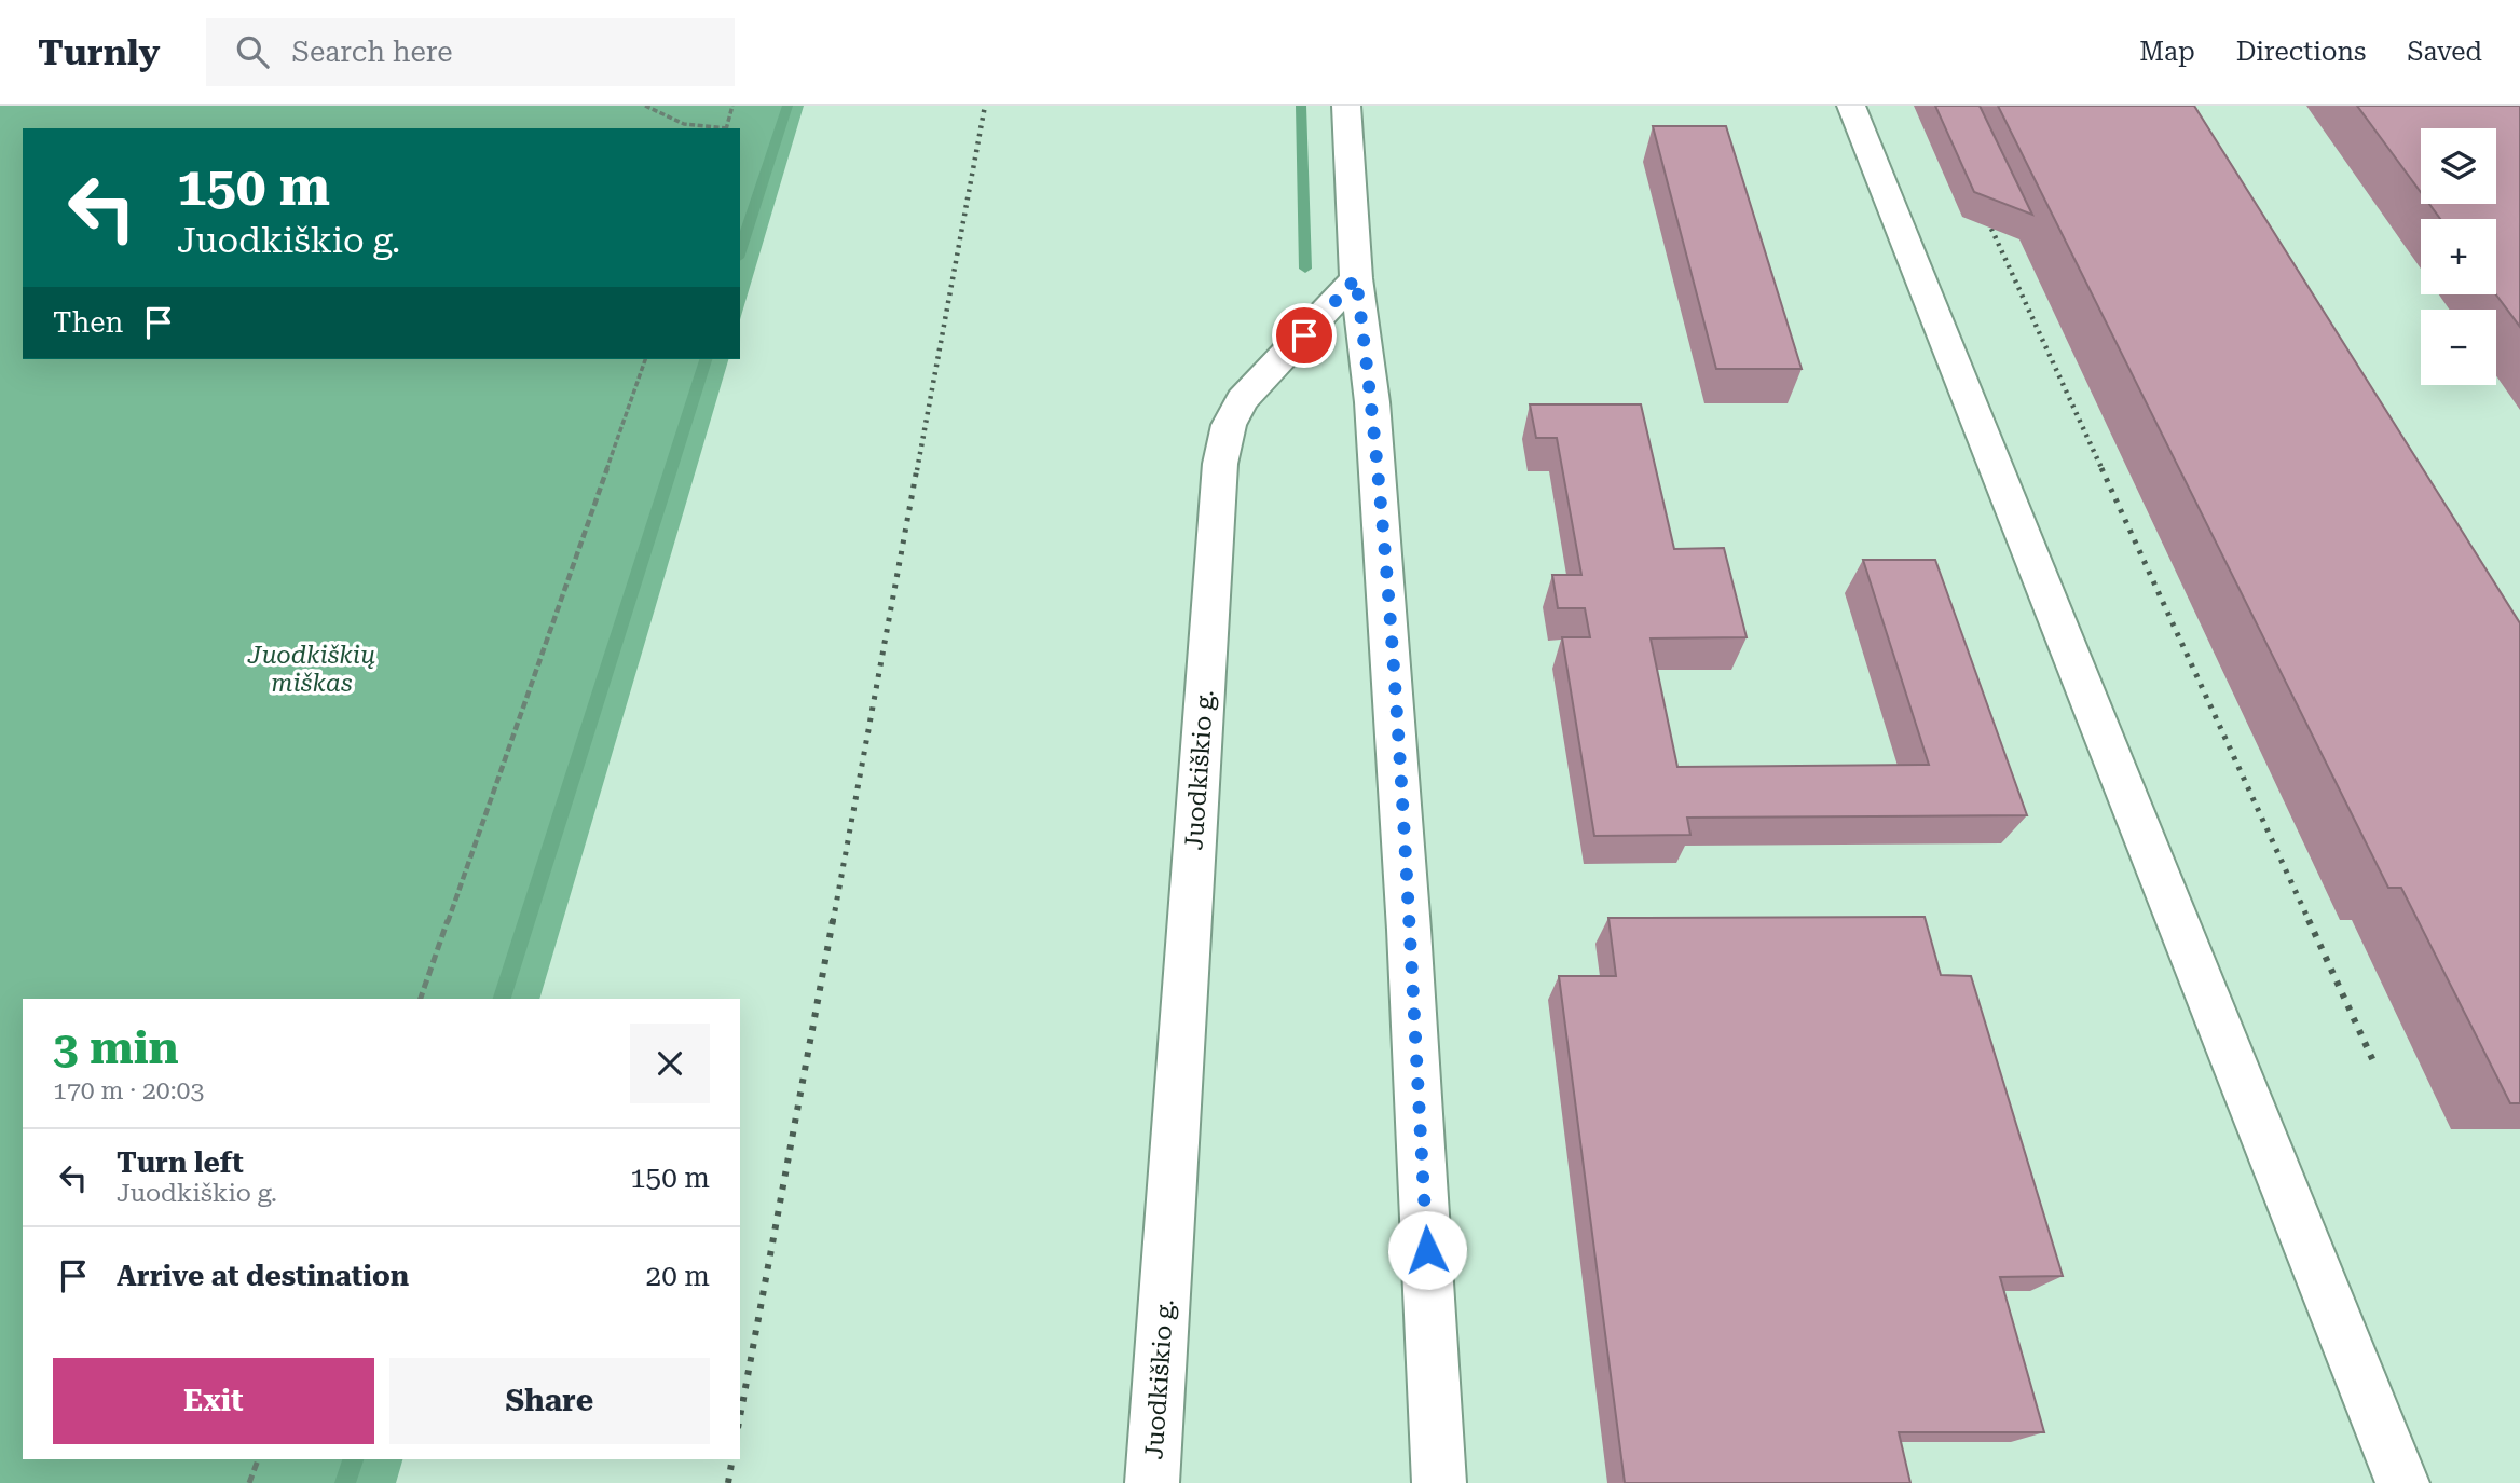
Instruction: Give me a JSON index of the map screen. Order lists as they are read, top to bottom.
{
  "streets": {
    "street": ["Juodkiškio g."]
  },
  "parks": ["Juodkiškių miškas"],
  "page": {
    "header": "Turnly",
    "search": "Search here",
    "nav": ["Map", "Directions", "Saved"],
    "map_buttons": ["+", "−"],
    "turn": ["150 m", "Juodkiškio g."],
    "then": "Then",
    "heading": ["3 min", "170 m · 20:03"],
    "list": [
      {
        "name": "Turn left",
        "note": "Juodkiškio g.",
        "value": "150 m"
      },
      {
        "name": "Arrive at destination",
        "value": "20 m"
      }
    ],
    "buttons": ["Exit", "Share"]
  }
}
